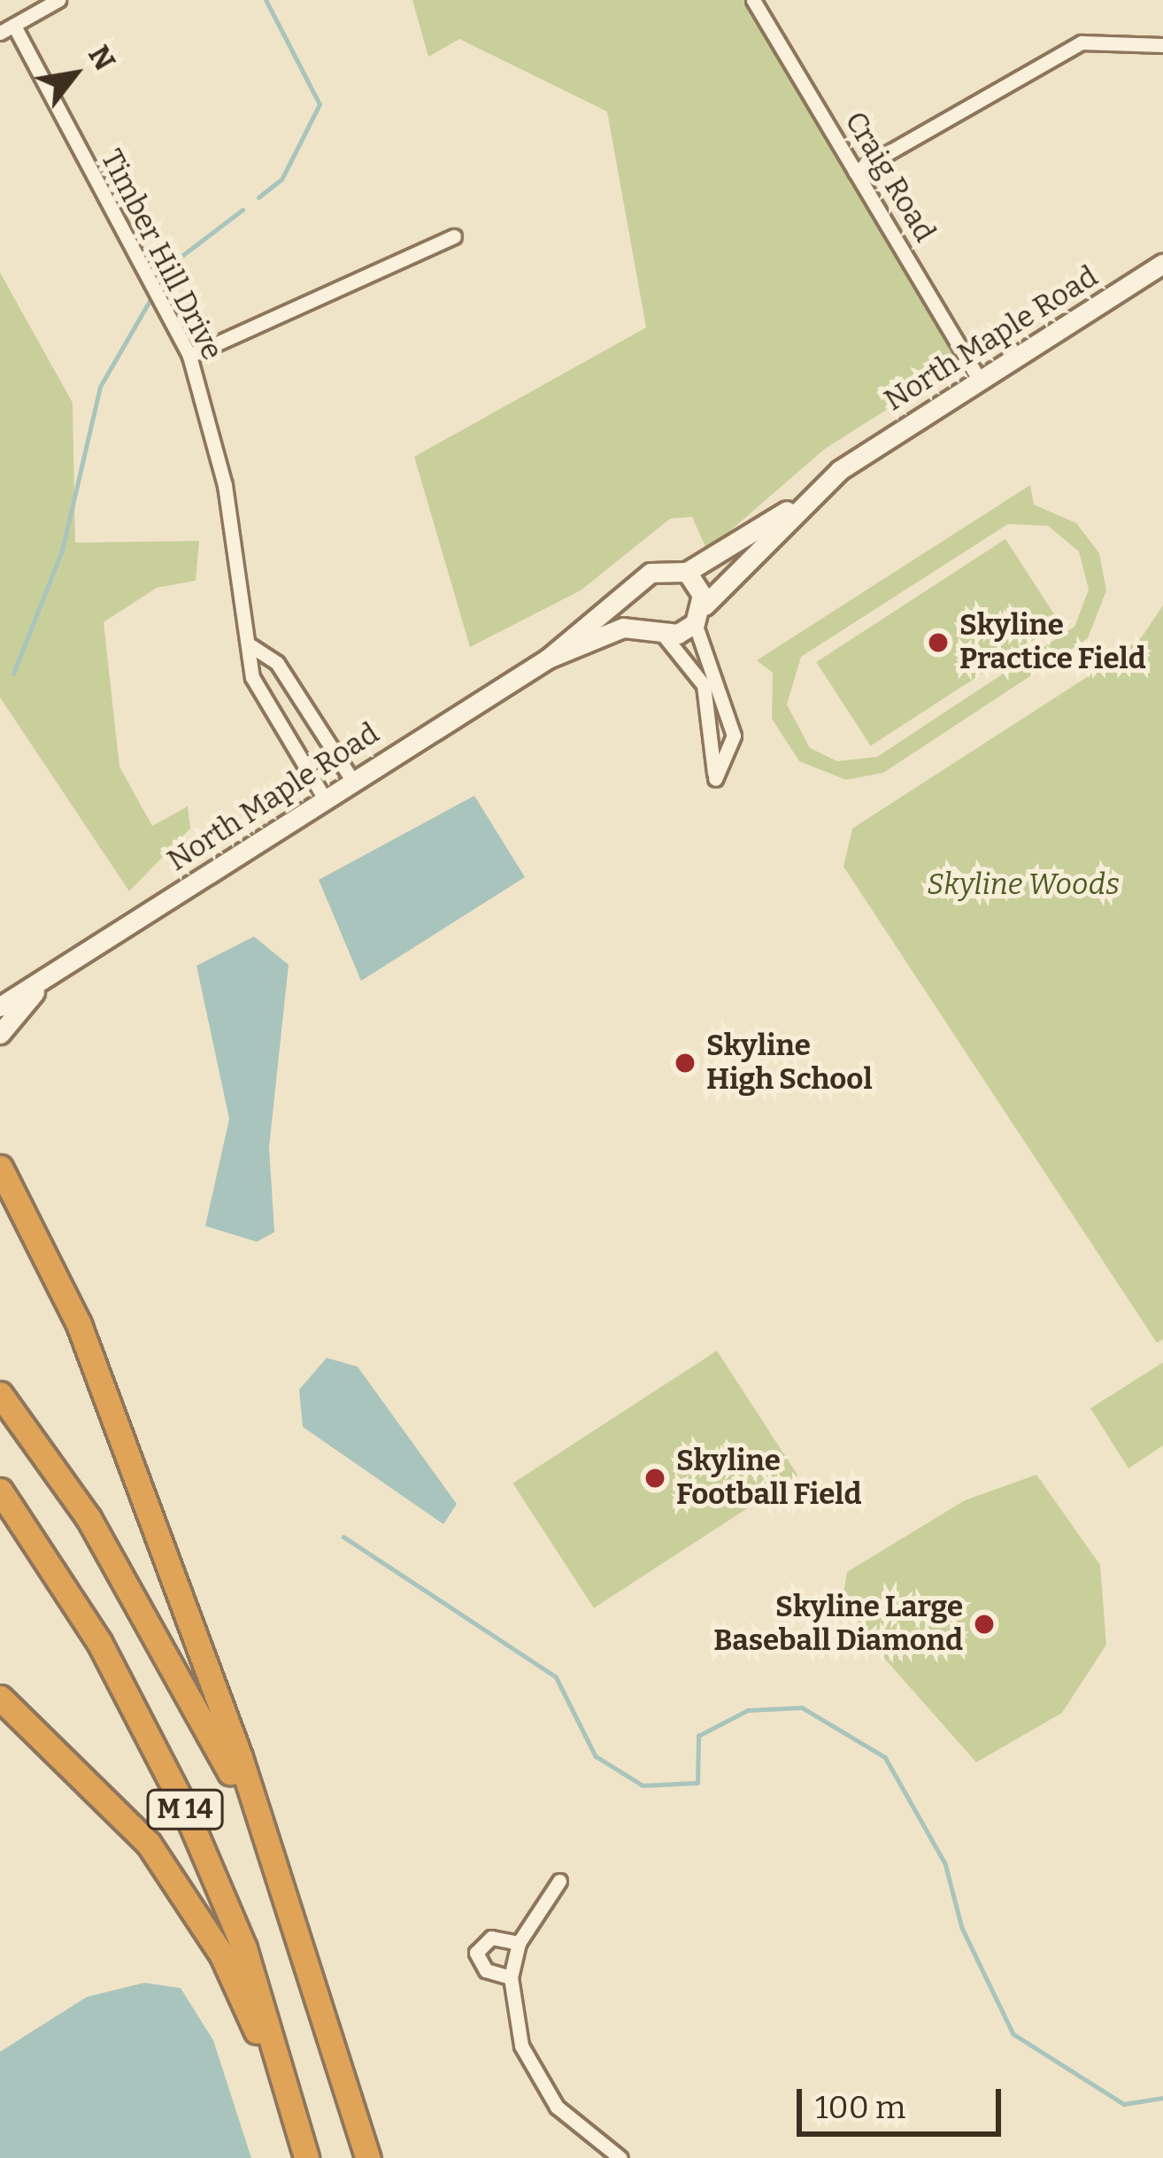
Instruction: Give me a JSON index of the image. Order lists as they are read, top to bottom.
{
  "streets": {
    "highway": ["M 14"],
    "street": ["Craig Road", "Timber Hill Drive", "North Maple Road"]
  },
  "crossings": [
    ["Craig Road", "North Maple Road"],
    ["Timber Hill Drive", "North Maple Road"]
  ],
  "parks": ["Skyline Woods"],
  "places": [
    "Skyline Practice Field",
    "Skyline High School",
    "Skyline Football Field",
    "Skyline Large Baseball Diamond"
  ],
  "scale_bar": "100 m",
  "north": "top right"
}
